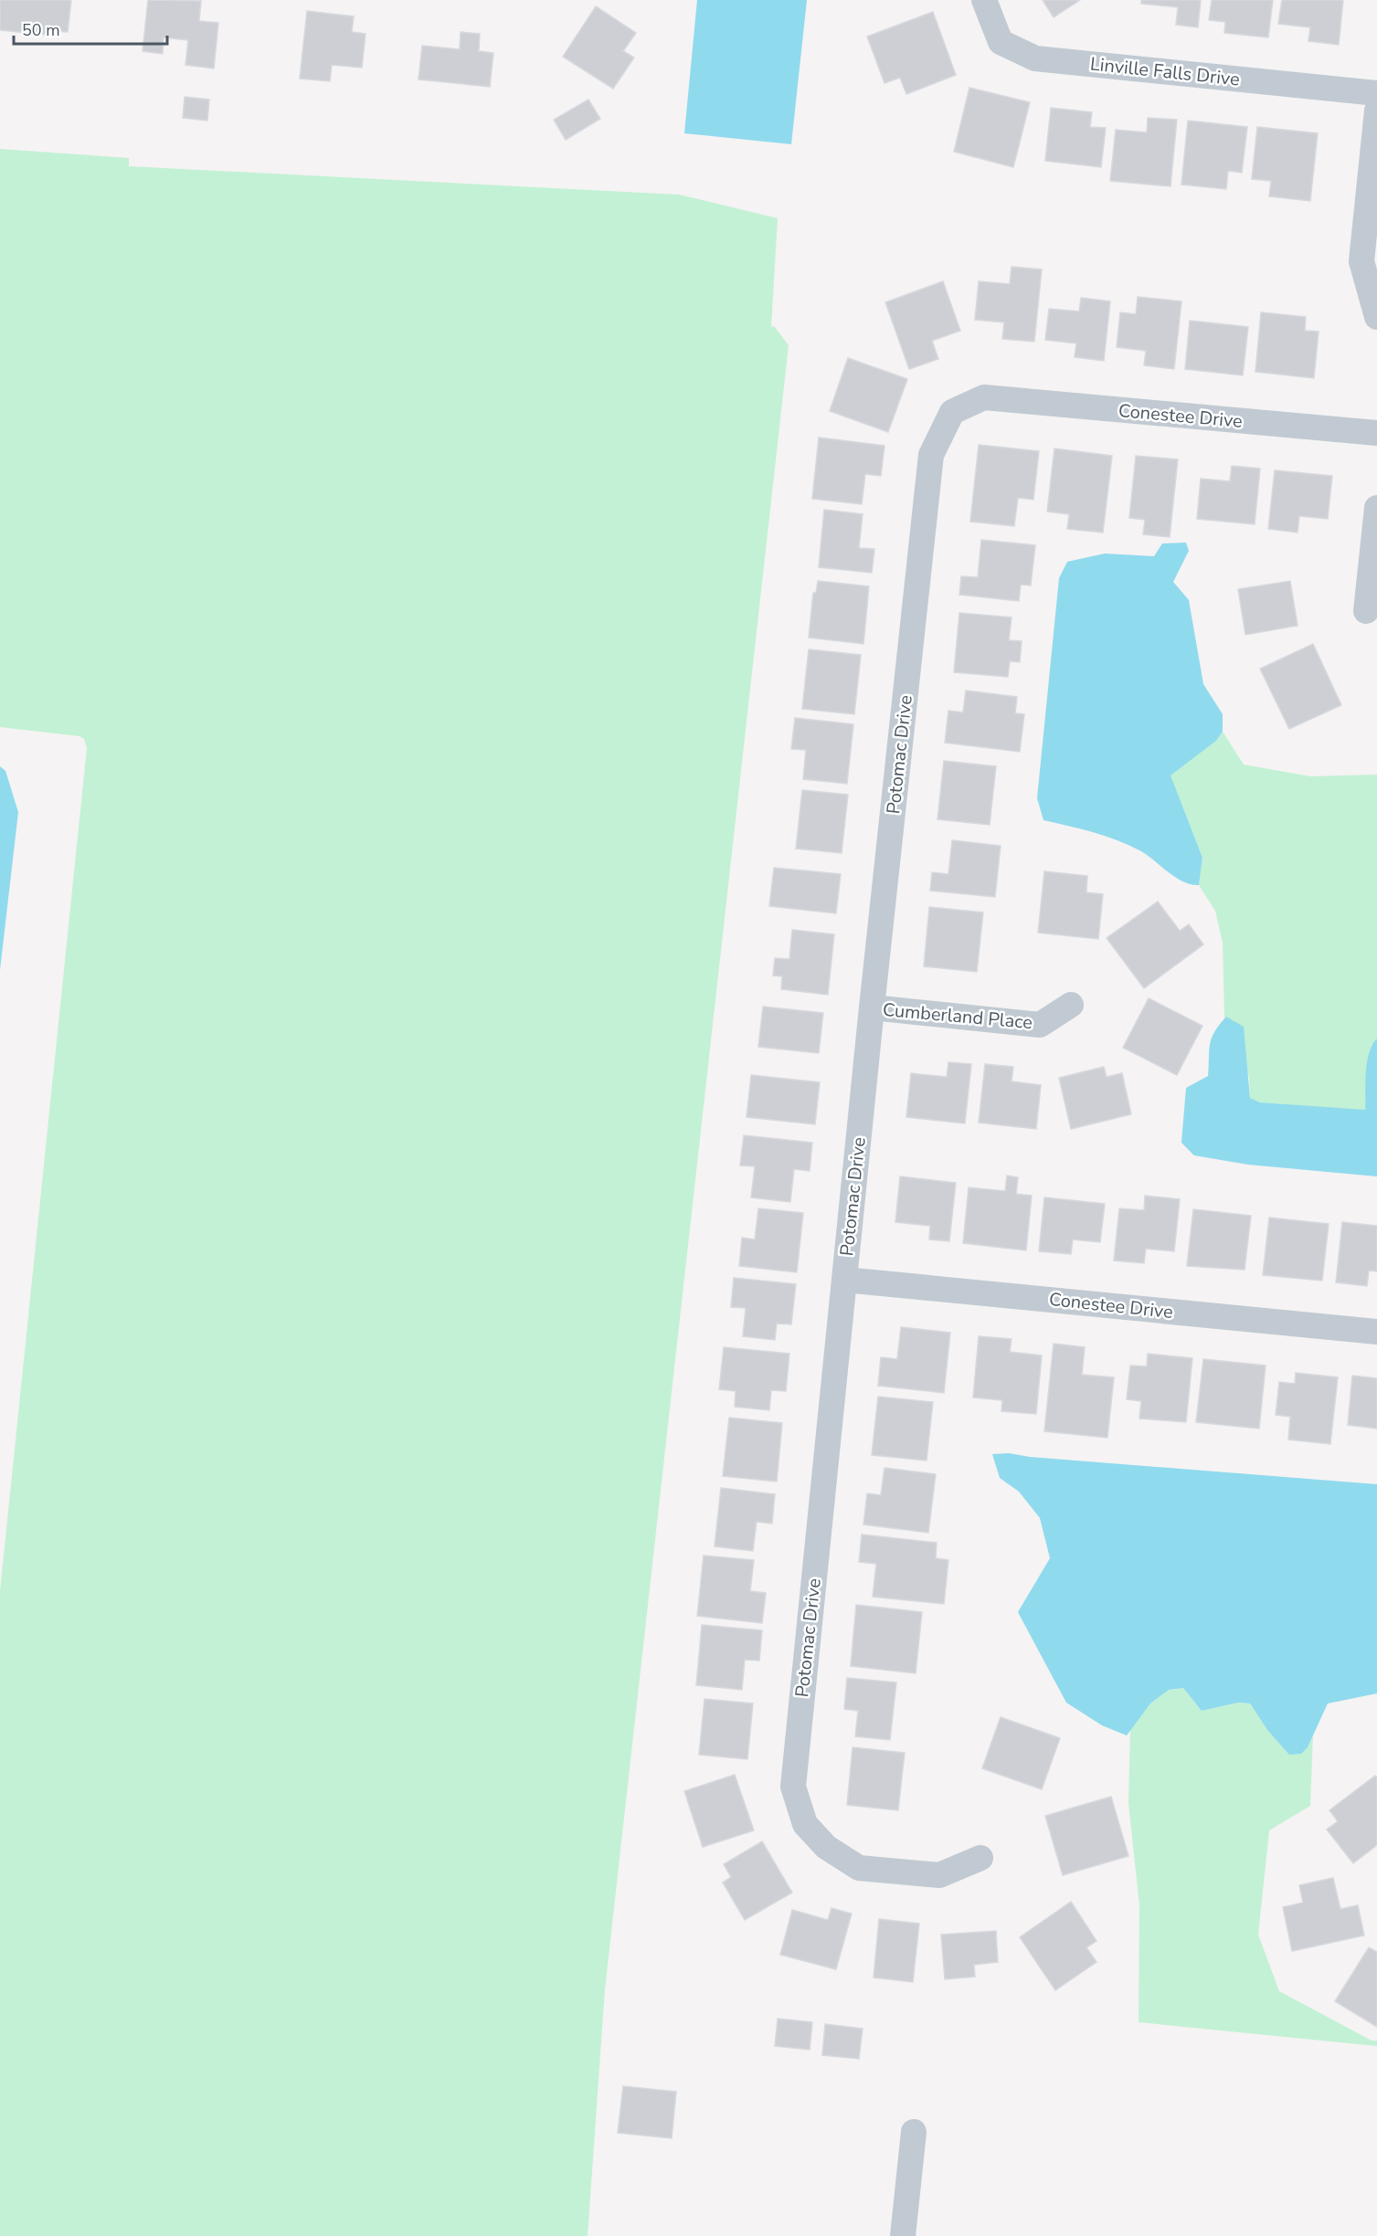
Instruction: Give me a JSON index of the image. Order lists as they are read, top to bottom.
{
  "streets": {
    "street": [
      "Linville Falls Drive",
      "Conestee Drive",
      "Potomac Drive",
      "Cumberland Place"
    ]
  },
  "crossings": [
    ["Conestee Drive", "Potomac Drive"],
    ["Potomac Drive", "Cumberland Place"]
  ],
  "scale_bar": "50 m"
}
